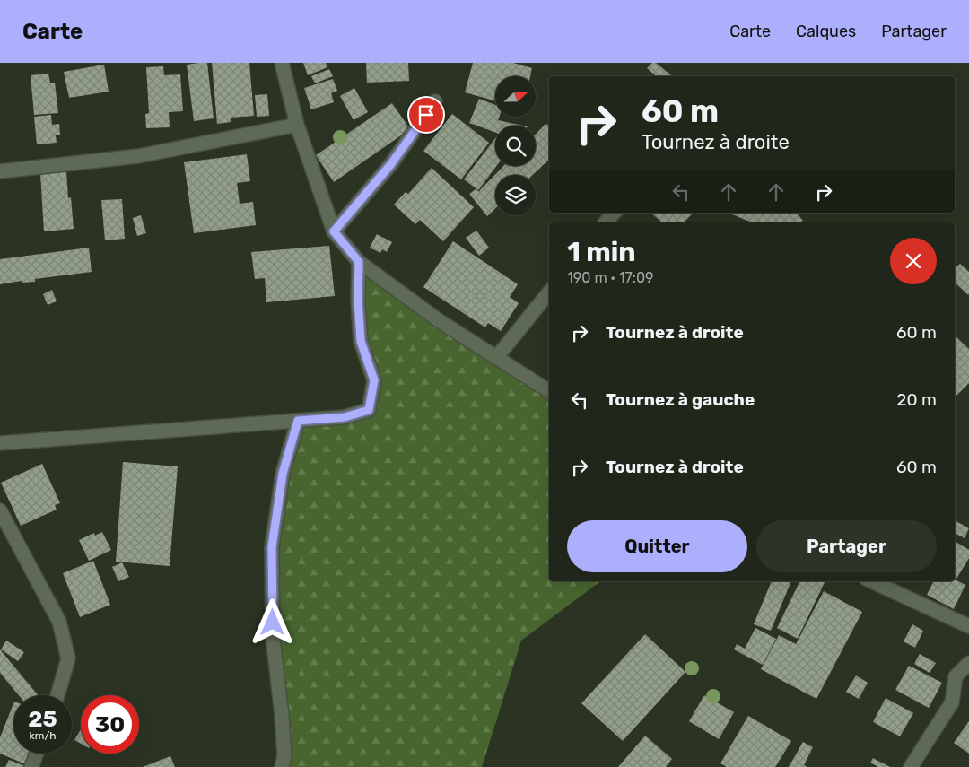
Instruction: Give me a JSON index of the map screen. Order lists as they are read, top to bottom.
{
  "north": "right",
  "page": {
    "header": "Carte",
    "nav": ["Carte", "Calques", "Partager"],
    "turn": ["60 m", "Tournez à droite"],
    "heading": ["1 min", "190 m · 17:09"],
    "list": [
      {
        "name": "Tournez à droite",
        "value": "60 m"
      },
      {
        "name": "Tournez à gauche",
        "value": "20 m"
      },
      {
        "name": "Tournez à droite",
        "value": "60 m"
      }
    ],
    "buttons": ["Quitter", "Partager"],
    "speed": "25 km/h",
    "limit": "30"
  }
}
